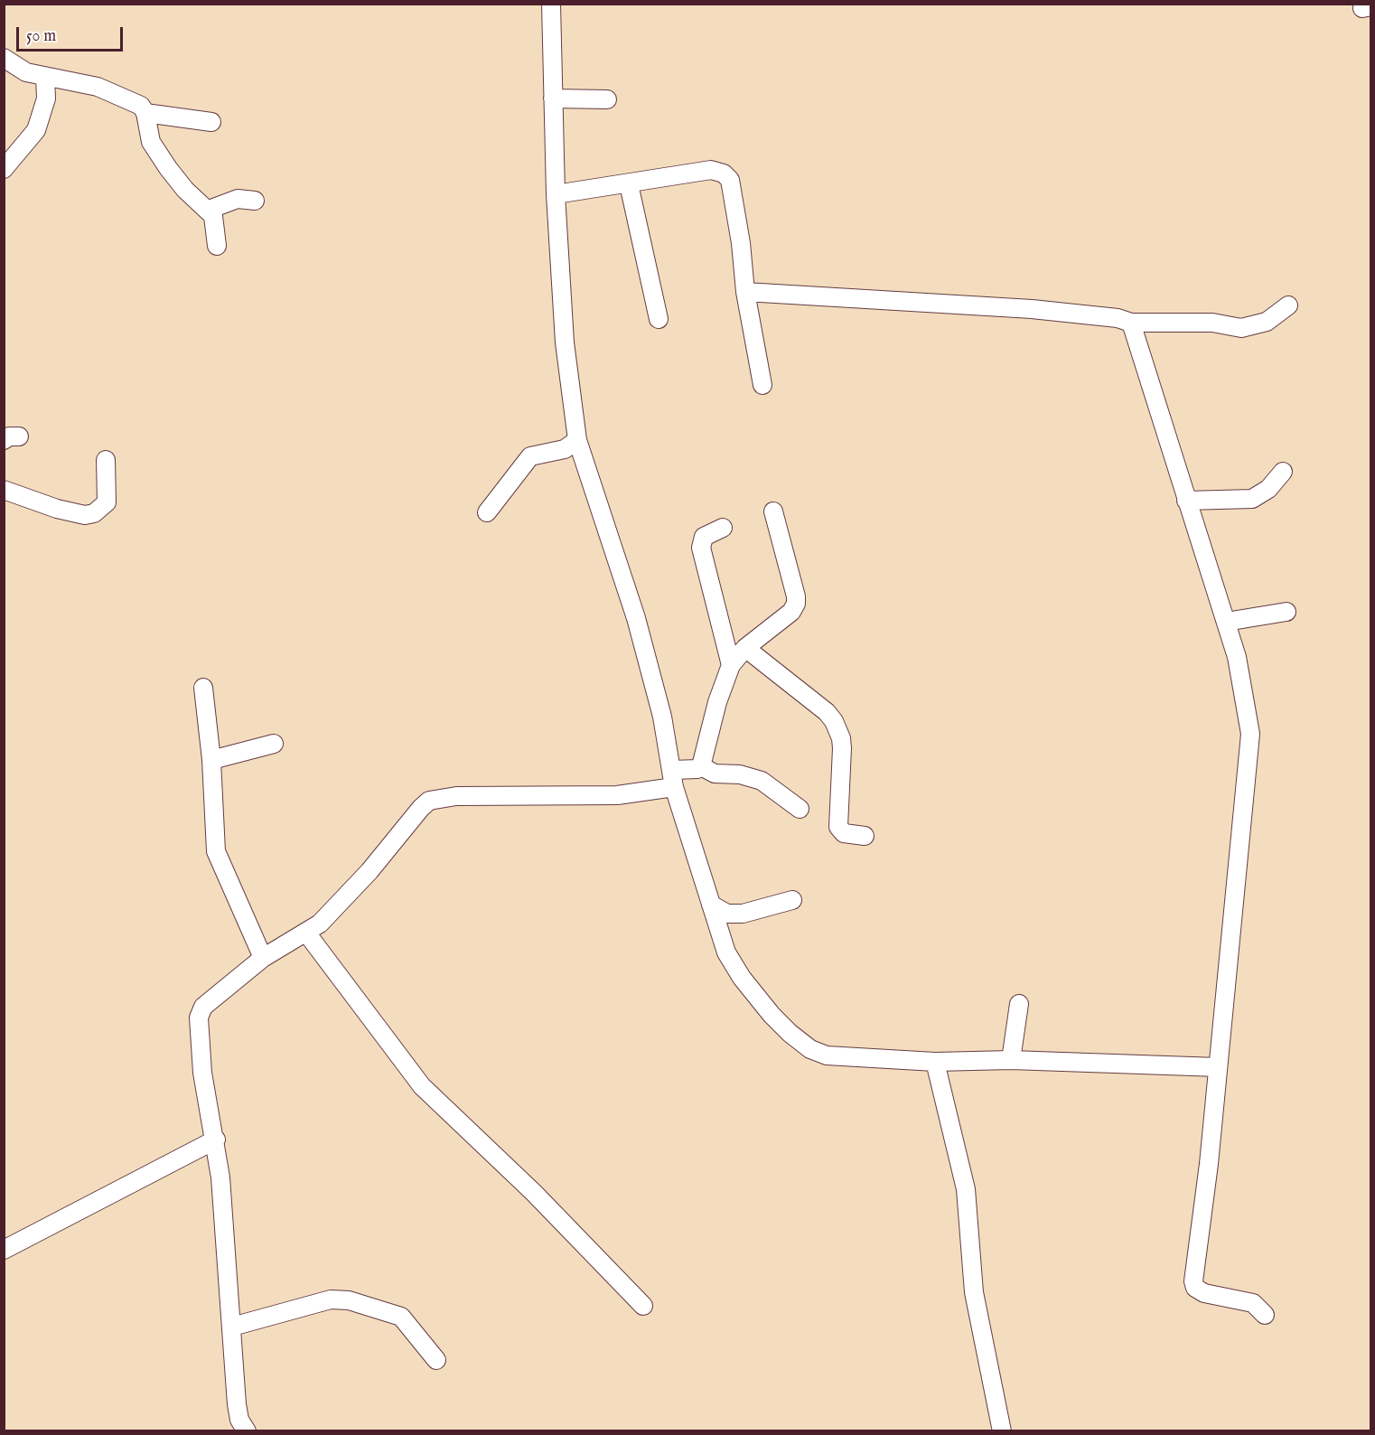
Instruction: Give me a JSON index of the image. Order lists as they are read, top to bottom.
{
  "scale_bar": "50 m"
}
